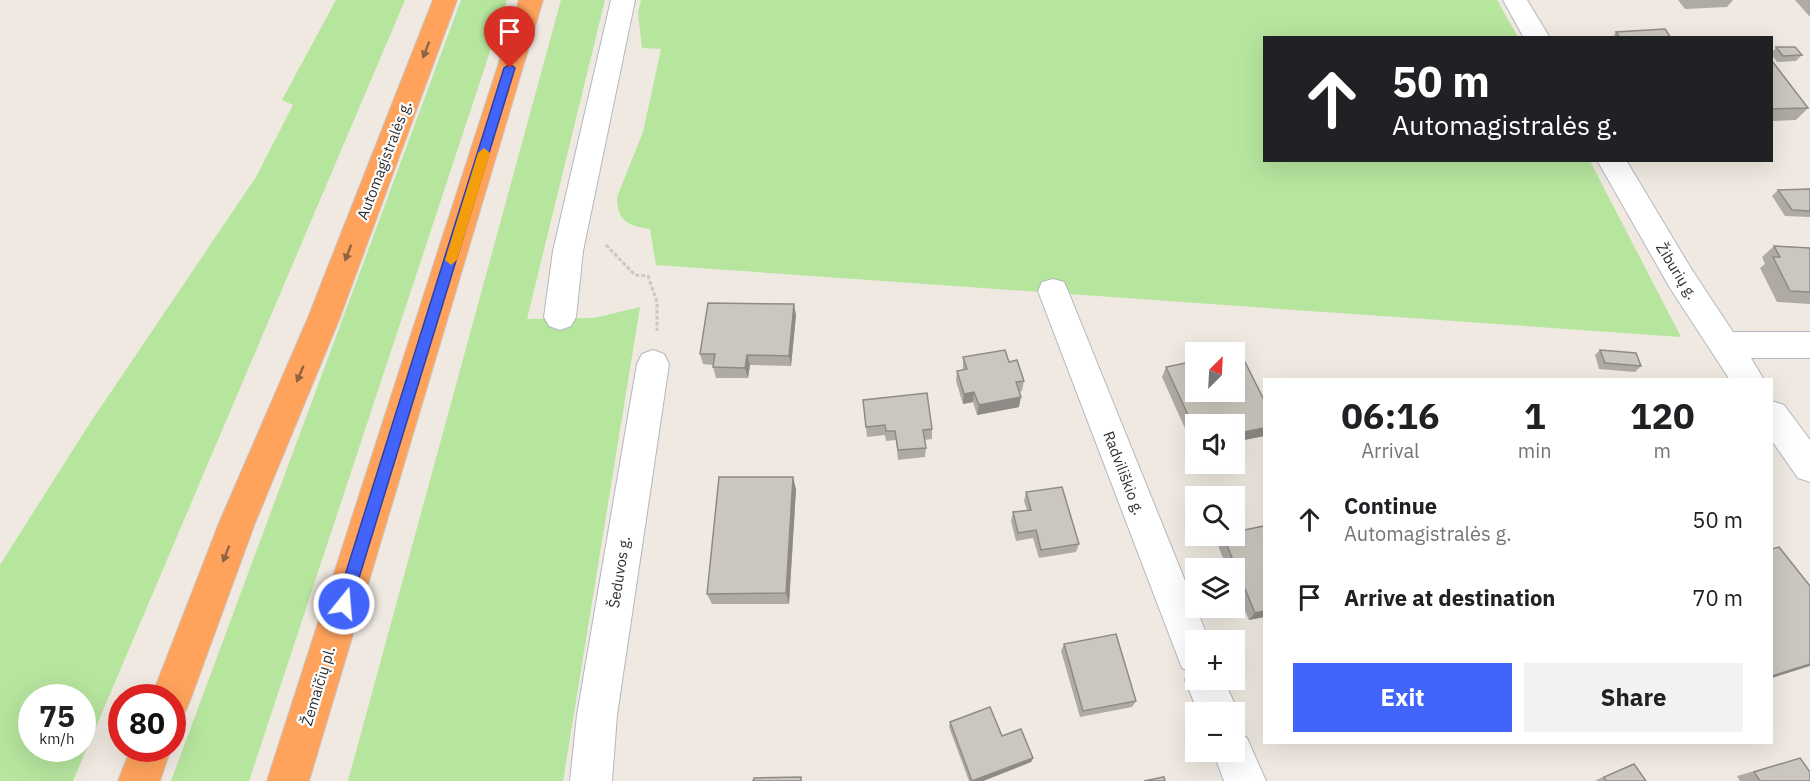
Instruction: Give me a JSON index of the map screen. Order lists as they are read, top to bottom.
{
  "streets": {
    "highway": ["Automagistralės g.", "Žemaičių pl."],
    "street": ["Žiburių g.", "Radviliškio g.", "Šeduvos g."]
  },
  "one_way": ["Automagistralės g."],
  "north": "top right",
  "page": {
    "turn": ["50 m", "Automagistralės g."],
    "map_buttons": ["+", "−"],
    "eta": [
      "06:16",
      "Arrival",
      "1",
      "min",
      "120",
      "m"
    ],
    "list": [
      {
        "name": "Continue",
        "note": "Automagistralės g.",
        "value": "50 m"
      },
      {
        "name": "Arrive at destination",
        "value": "70 m"
      }
    ],
    "buttons": ["Exit", "Share"],
    "speed": "75 km/h",
    "limit": "80"
  }
}
